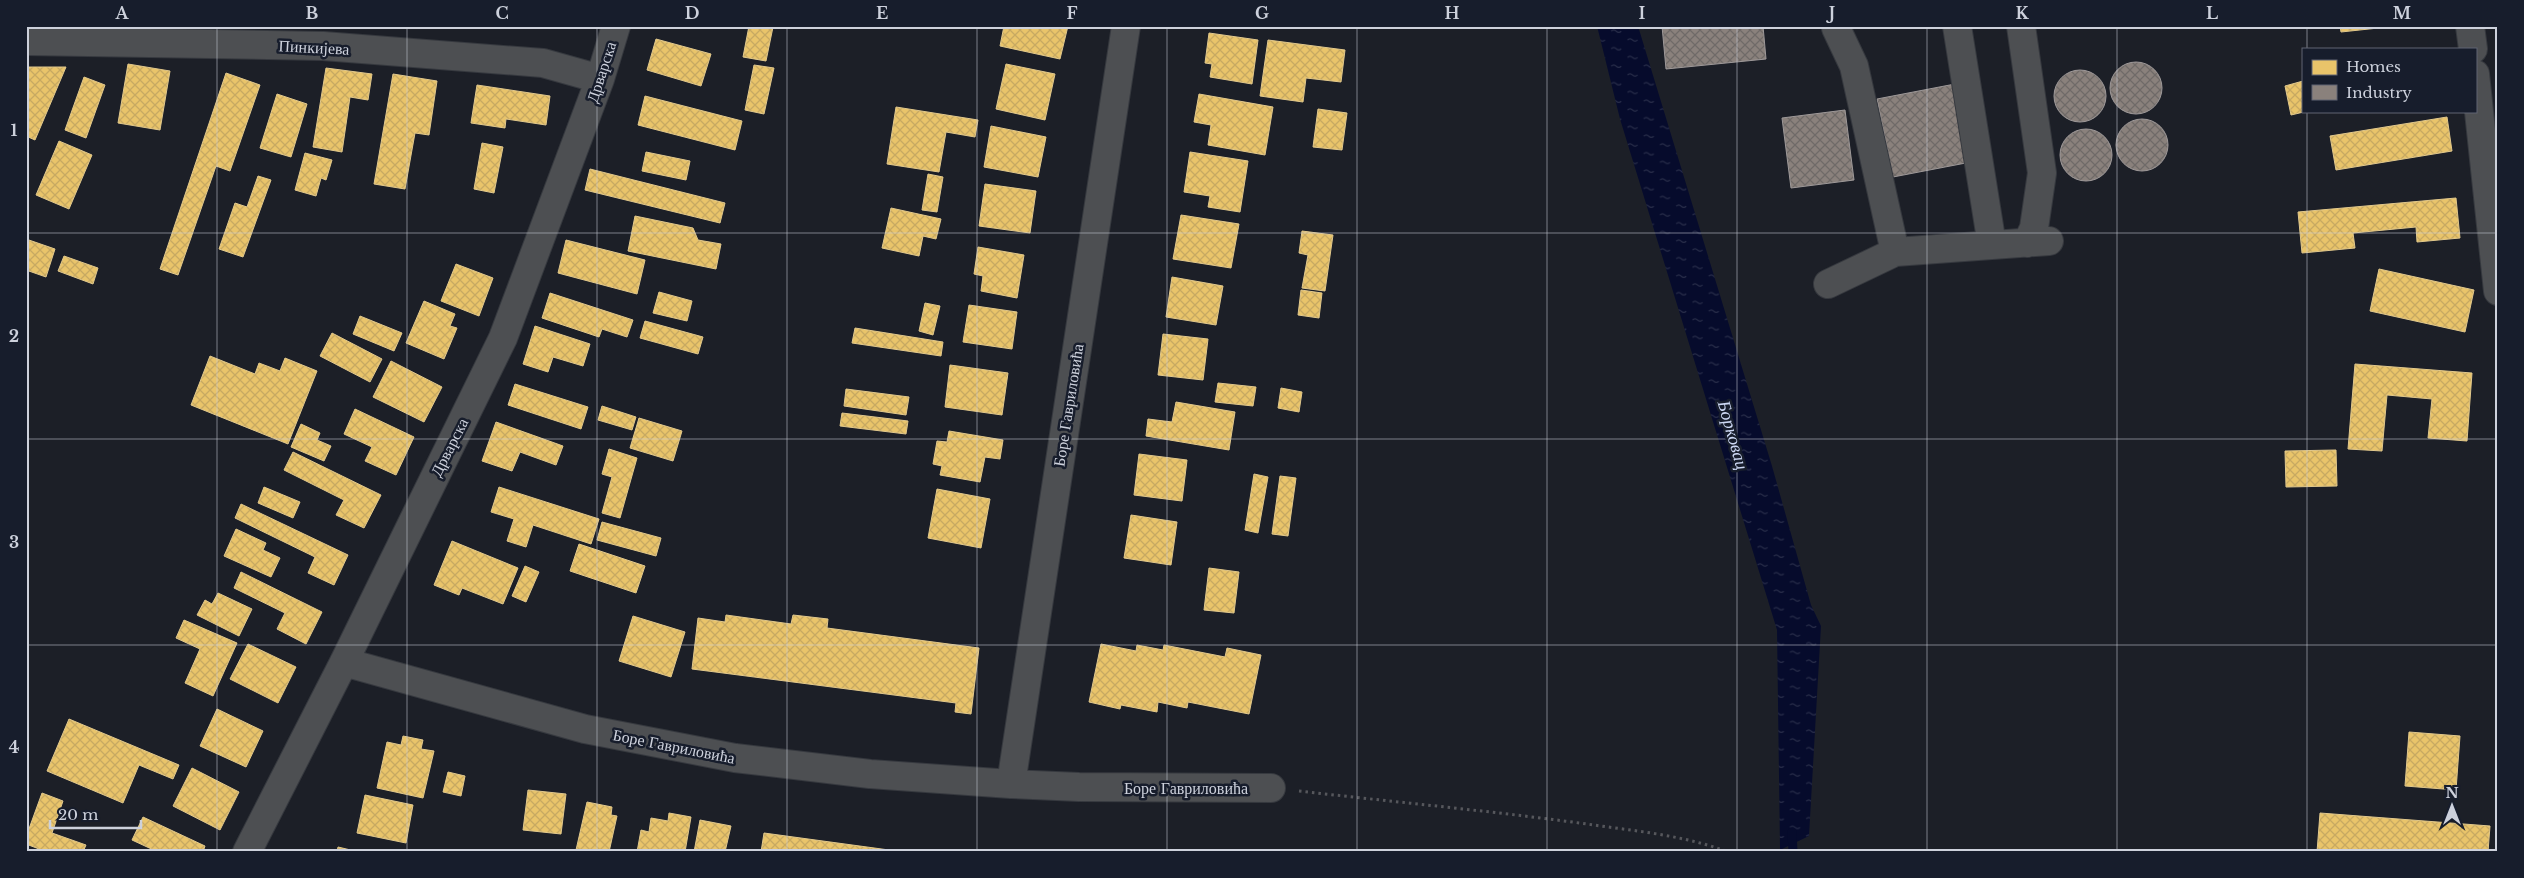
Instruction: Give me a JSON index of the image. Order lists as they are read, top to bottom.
{
  "streets": {
    "street": ["Пинкијева", "Дрварска", "Боре Гавриловића"]
  },
  "crossings": [
    ["Пинкијева", "Дрварска"],
    ["Дрварска", "Боре Гавриловића"]
  ],
  "water": ["Борковац"],
  "legend": ["Homes", "Industry"],
  "scale_bar": "20 m",
  "north": "top",
  "grid": {
    "columns": [
      "A",
      "B",
      "C",
      "D",
      "E",
      "F",
      "G",
      "H",
      "I",
      "J",
      "K",
      "L",
      "M"
    ],
    "rows": [
      "1",
      "2",
      "3",
      "4"
    ]
  }
}
